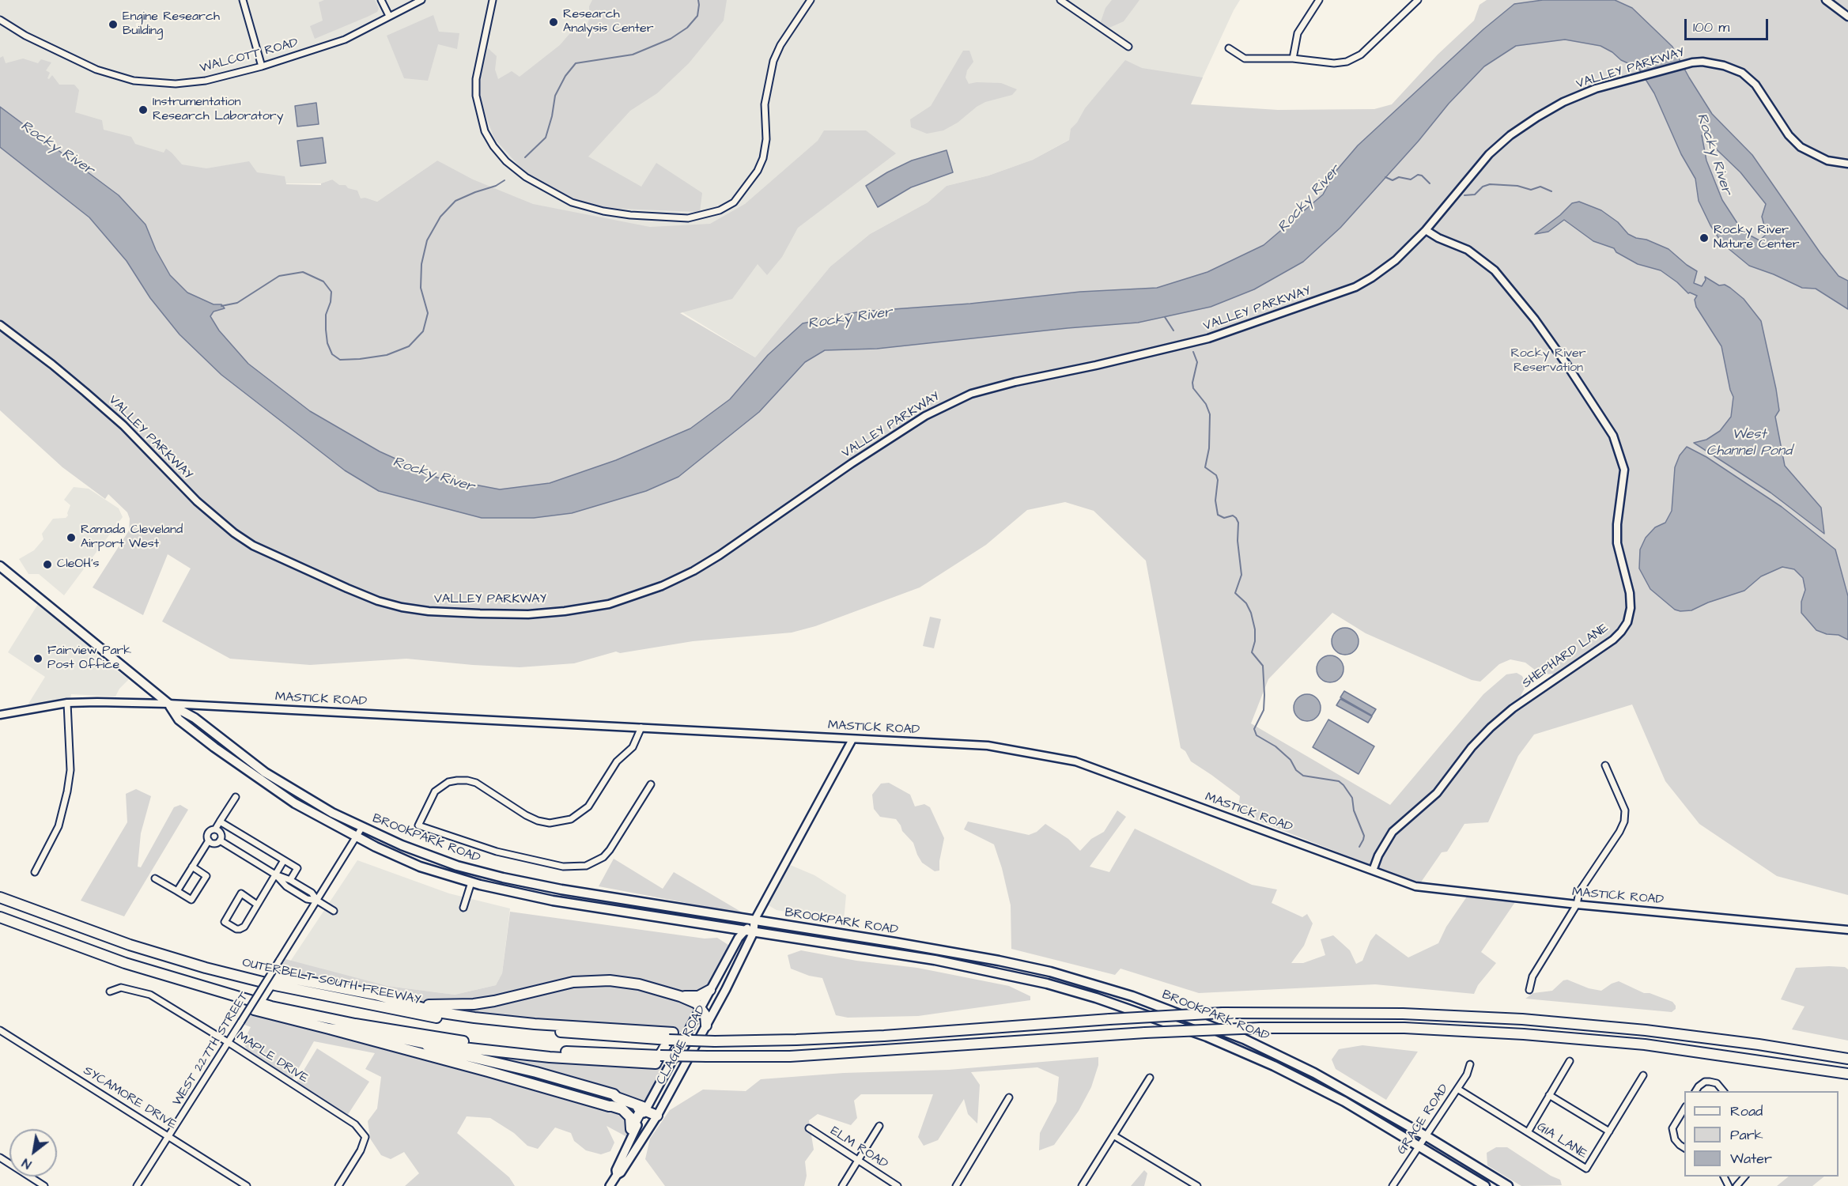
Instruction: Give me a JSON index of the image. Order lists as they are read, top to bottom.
{
  "streets": {
    "highway": ["OUTERBELT SOUTH FREEWAY"],
    "main road": ["BROOKPARK ROAD", "CLAGUE ROAD"],
    "street": [
      "WALCOTT ROAD",
      "VALLEY PARKWAY",
      "SHEPHARD LANE",
      "MASTICK ROAD",
      "WEST 227TH STREET",
      "MAPLE DRIVE",
      "SYCAMORE DRIVE",
      "GRACE ROAD",
      "GIA LANE",
      "ELM ROAD"
    ]
  },
  "crossings": [
    ["VALLEY PARKWAY", "SHEPHARD LANE"],
    ["SHEPHARD LANE", "MASTICK ROAD"],
    ["MASTICK ROAD", "BROOKPARK ROAD"],
    ["MASTICK ROAD", "CLAGUE ROAD"],
    ["BROOKPARK ROAD", "CLAGUE ROAD"],
    ["BROOKPARK ROAD", "WEST 227TH STREET"],
    ["BROOKPARK ROAD", "GRACE ROAD"],
    ["WEST 227TH STREET", "MAPLE DRIVE"],
    ["WEST 227TH STREET", "SYCAMORE DRIVE"],
    ["GRACE ROAD", "GIA LANE"]
  ],
  "water": ["Rocky River", "West Channel Pond"],
  "parks": ["Rocky River Reservation"],
  "places": [
    "Research Analysis Center",
    "Engine Research Building",
    "Instrumentation Research Laboratory",
    "Rocky River Nature Center",
    "Ramada Cleveland Airport West",
    "CleOH's",
    "Fairview Park Post Office"
  ],
  "legend": ["Road", "Park", "Water"],
  "scale_bar": "100 m",
  "north": "bottom left"
}
